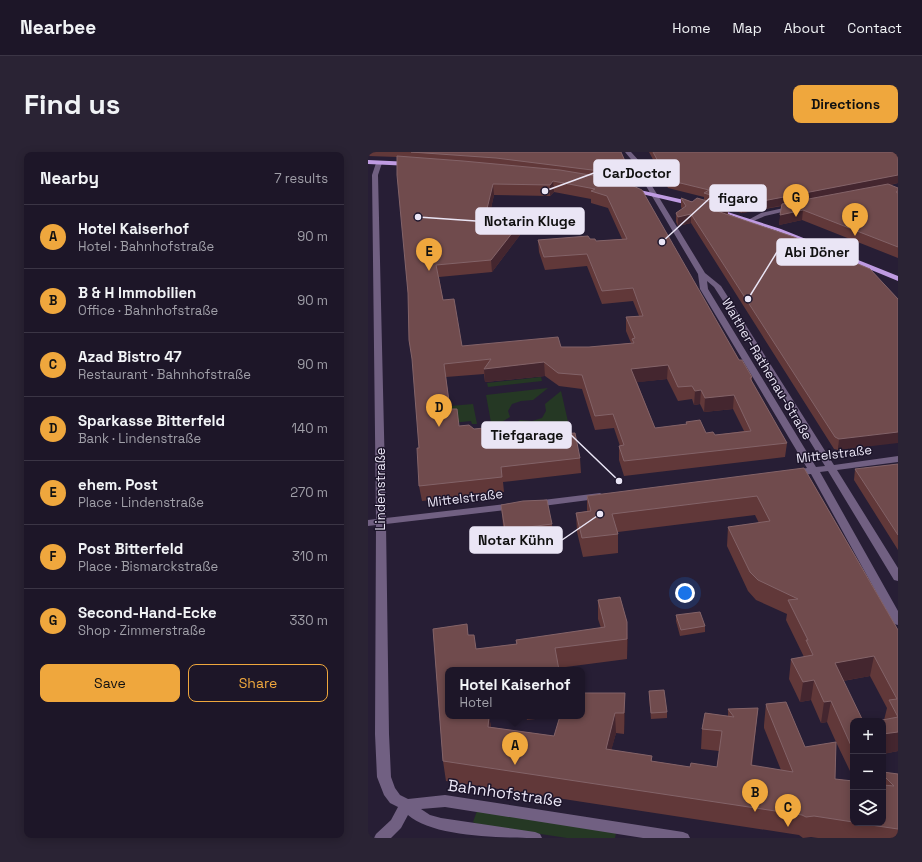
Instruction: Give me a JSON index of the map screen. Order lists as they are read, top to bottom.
{
  "streets": {
    "street": [
      "Walther-Rathenau-Straße",
      "Mittelstraße",
      "Lindenstraße",
      "Bahnhofstraße"
    ]
  },
  "crossings": [
    ["Walther-Rathenau-Straße", "Mittelstraße"],
    ["Mittelstraße", "Lindenstraße"],
    ["Lindenstraße", "Bahnhofstraße"]
  ],
  "places": [
    "CarDoctor",
    "Notarin Kluge",
    "figaro",
    "Abi Döner",
    "Tiefgarage",
    "Notar Kühn"
  ],
  "page": {
    "header": "Nearbee",
    "nav": [
      "Home",
      "Map",
      "About",
      "Contact"
    ],
    "buttons": [
      "Directions",
      ["Save", "Share"]
    ],
    "title": "Find us",
    "heading": ["Nearby", "7 results"],
    "pins": [
      "G",
      "F",
      "E",
      "D",
      "A",
      "B",
      "C"
    ],
    "list": [
      {
        "mark": "A",
        "name": "Hotel Kaiserhof",
        "note": "Hotel · Bahnhofstraße",
        "value": "90 m"
      },
      {
        "mark": "B",
        "name": "B & H Immobilien",
        "note": "Office · Bahnhofstraße",
        "value": "90 m"
      },
      {
        "mark": "C",
        "name": "Azad Bistro 47",
        "note": "Restaurant · Bahnhofstraße",
        "value": "90 m"
      },
      {
        "mark": "D",
        "name": "Sparkasse Bitterfeld",
        "note": "Bank · Lindenstraße",
        "value": "140 m"
      },
      {
        "mark": "E",
        "name": "ehem. Post",
        "note": "Place · Lindenstraße",
        "value": "270 m"
      },
      {
        "mark": "F",
        "name": "Post Bitterfeld",
        "note": "Place · Bismarckstraße",
        "value": "310 m"
      },
      {
        "mark": "G",
        "name": "Second-Hand-Ecke",
        "note": "Shop · Zimmerstraße",
        "value": "330 m"
      }
    ],
    "popup": ["Hotel Kaiserhof", "Hotel"],
    "map_buttons": ["+", "−"]
  }
}
